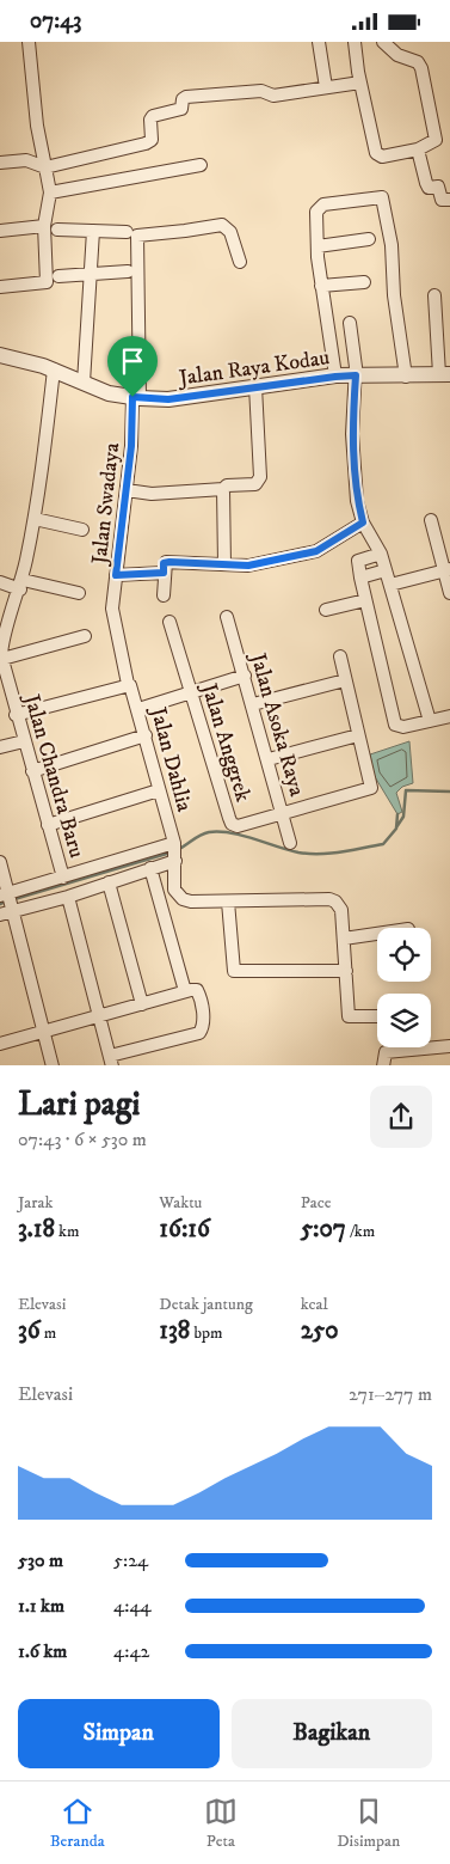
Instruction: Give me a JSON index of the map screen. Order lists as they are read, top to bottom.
{
  "streets": {
    "street": [
      "Jalan Raya Kodau",
      "Jalan Swadaya",
      "Jalan Asoka Raya",
      "Jalan Anggrek",
      "Jalan Dahlia",
      "Jalan Chandra Baru"
    ]
  },
  "crossings": [
    ["Jalan Raya Kodau", "Jalan Swadaya"],
    ["Jalan Raya Kodau", "Jalan Chandra Baru"],
    ["Jalan Swadaya", "Jalan Dahlia"],
    ["Jalan Asoka Raya", "Jalan Anggrek"]
  ],
  "page": {
    "status": "07:43",
    "heading": ["Lari pagi", "07:43 · 6 × 530 m"],
    "stats": [
      ["Jarak", "3.18 km"],
      ["Waktu", "16:16"],
      ["Pace", "5:07 /km"],
      ["Elevasi", "36 m"],
      ["Detak jantung", "138 bpm"],
      ["kcal", "250"]
    ],
    "chart": ["Elevasi", "271–277 m"],
    "list": [
      {
        "name": "530 m",
        "note": "5:24"
      },
      {
        "name": "1.1 km",
        "note": "4:44"
      },
      {
        "name": "1.6 km",
        "note": "4:42"
      }
    ],
    "buttons": ["Simpan", "Bagikan"],
    "tabs": ["Beranda", "Peta", "Disimpan"]
  }
}
